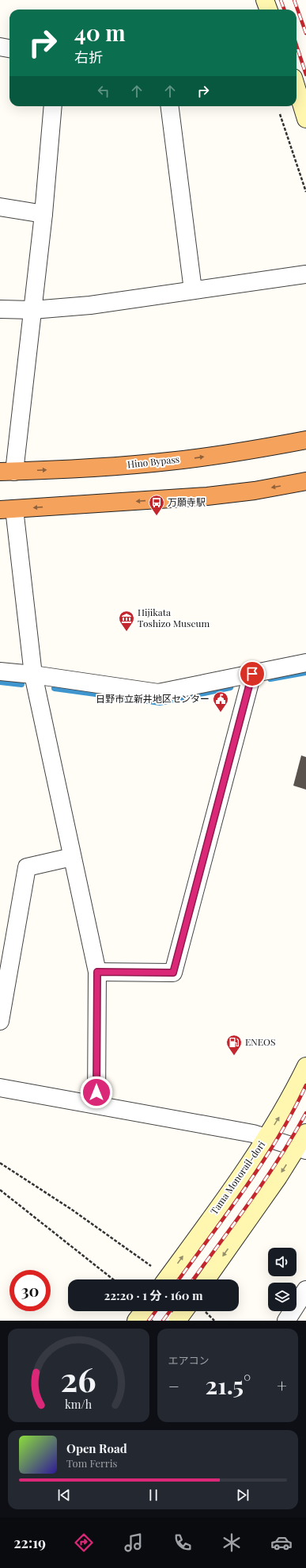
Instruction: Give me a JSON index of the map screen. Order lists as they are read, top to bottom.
{
  "streets": {
    "highway": ["Hino Bypass"],
    "main road": ["Tama Monorail-dori"]
  },
  "places": {
    "bus stop": ["万願寺駅"],
    "museum": ["Hijikata Toshizo Museum"],
    "public building": ["日野市立新井地区センター"],
    "fuel station": ["ENEOS"]
  },
  "page": {
    "turn": ["40 m", "右折"],
    "limit": "30",
    "trip": "22:20 · 1 分 · 160 m",
    "tile": "エアコン",
    "heat": ["−", "21.5°", "+"],
    "song": ["Open Road", "Tom Ferris"],
    "tabs": "22:19",
    "gauge": ["26", "km/h"]
  }
}
